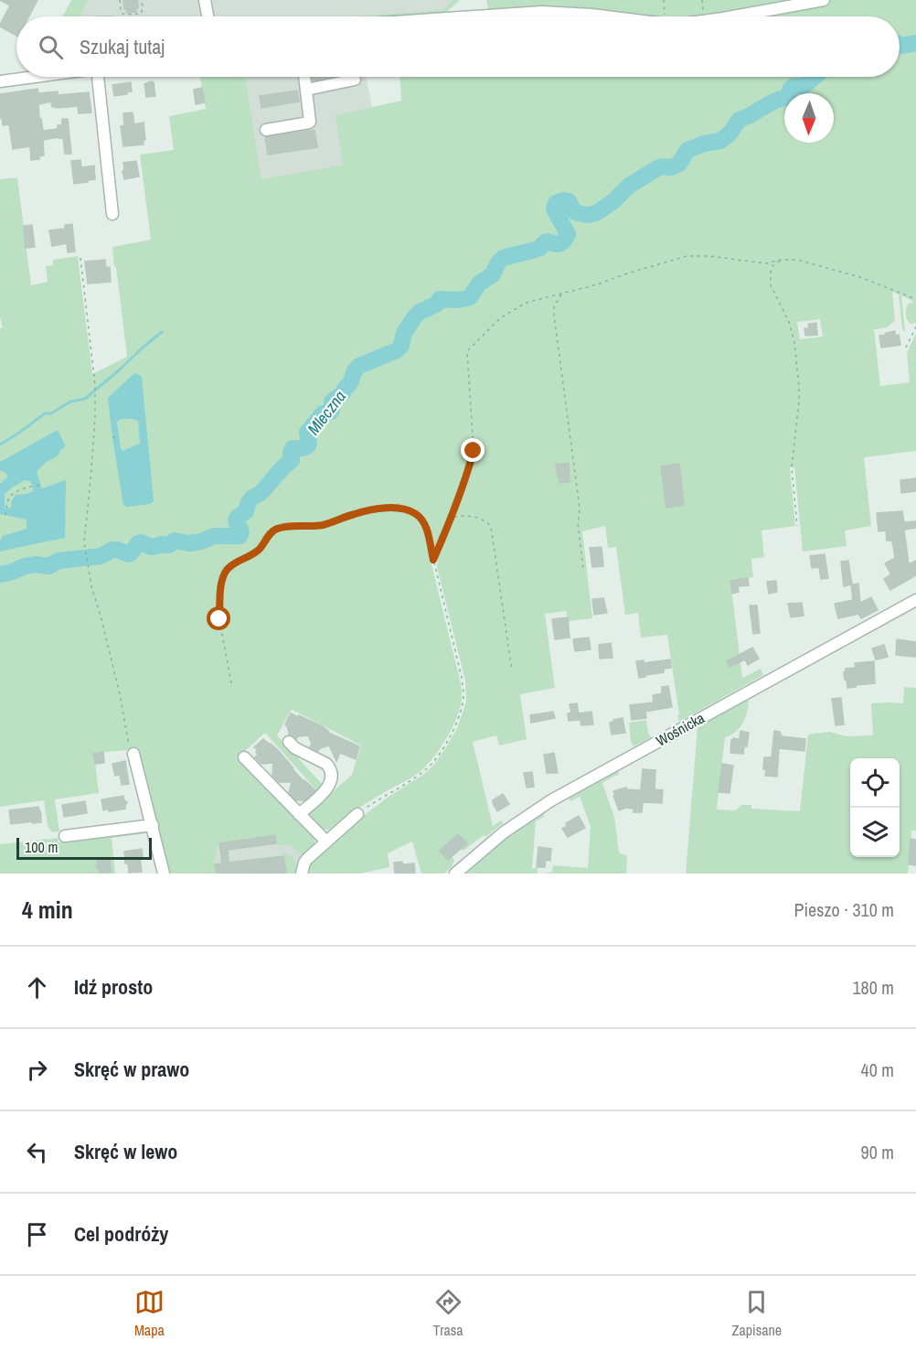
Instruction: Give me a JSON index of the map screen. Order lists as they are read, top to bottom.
{
  "streets": {
    "street": ["Wośnicka"]
  },
  "water": ["Mleczna"],
  "scale_bar": "100 m",
  "north": "bottom",
  "page": {
    "search": "Szukaj tutaj",
    "scale": "100 m",
    "heading": ["4 min", "Pieszo · 310 m"],
    "list": [
      ["Idź prosto", "180 m"],
      ["Skręć w prawo", "40 m"],
      ["Skręć w lewo", "90 m"],
      "Cel podróży"
    ],
    "nav": ["Mapa", "Trasa", "Zapisane"]
  }
}
